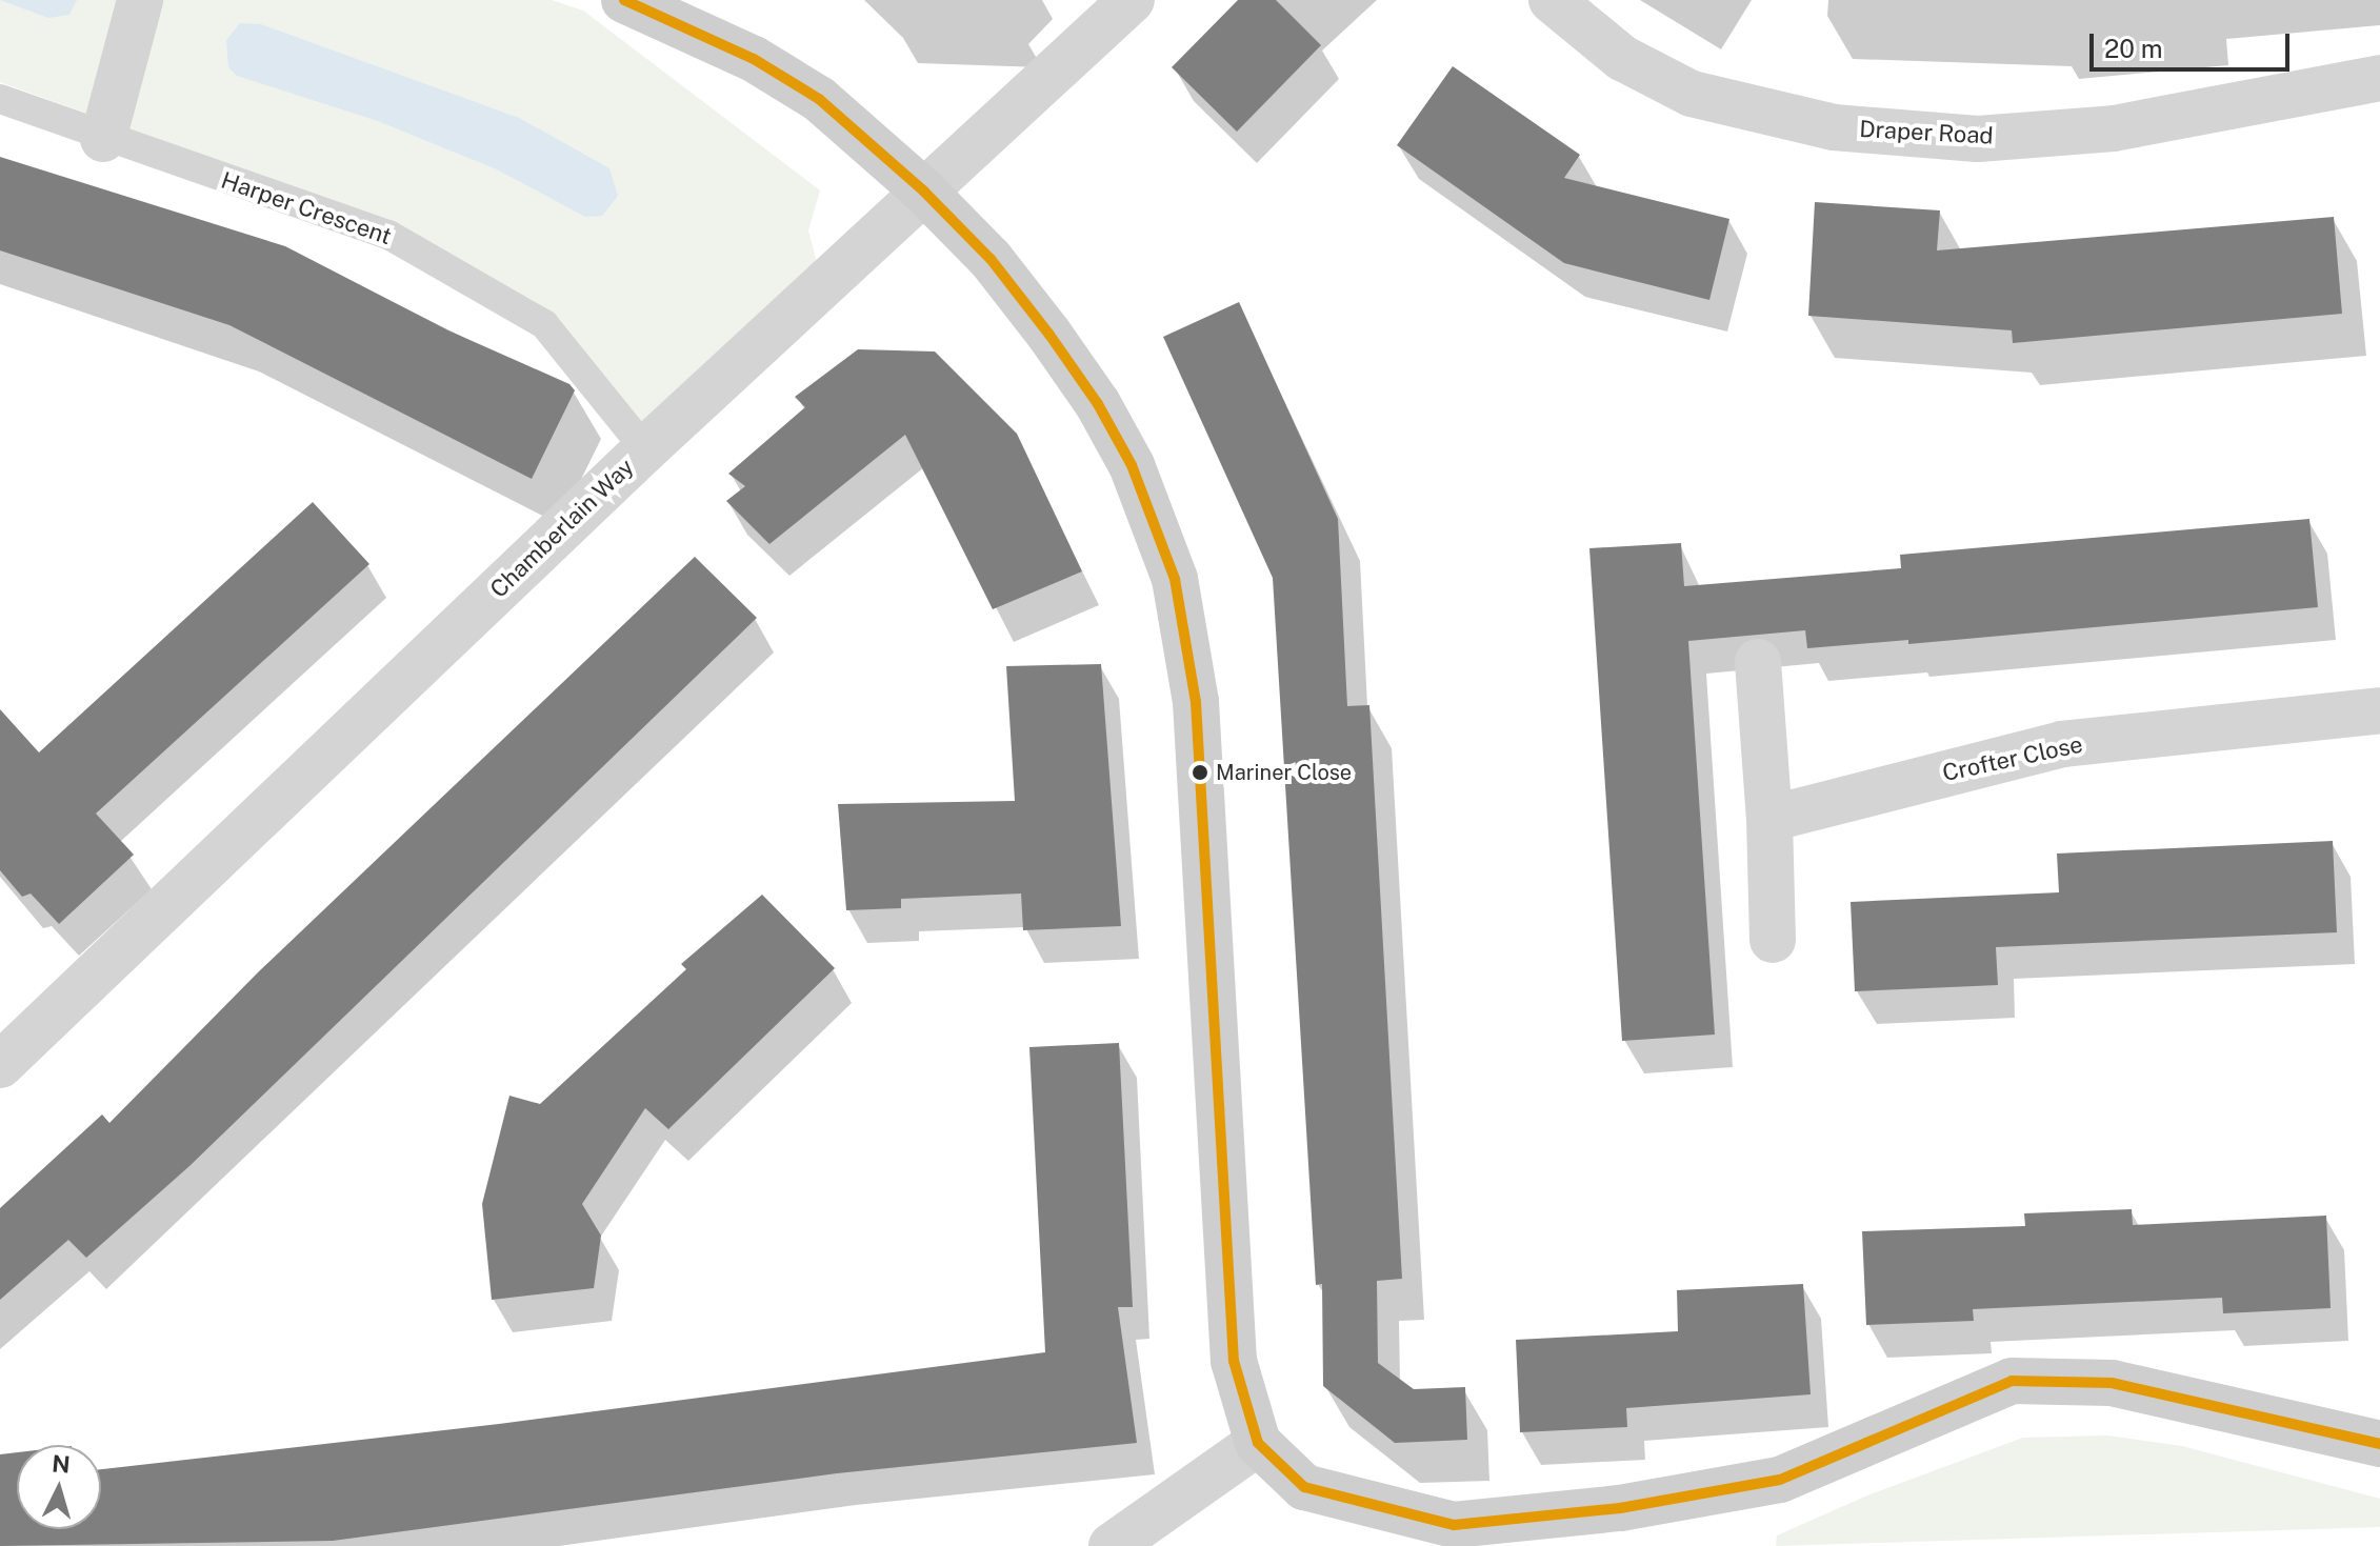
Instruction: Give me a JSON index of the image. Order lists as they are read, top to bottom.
{
  "streets": {
    "street": ["Draper Road", "Chamberlain Way", "Crofter Close"],
    "lane": ["Harper Crescent"]
  },
  "crossings": [
    ["Harper Crescent", "Chamberlain Way"]
  ],
  "places": ["Mariner Close"],
  "scale_bar": "20 m",
  "north": "top"
}
